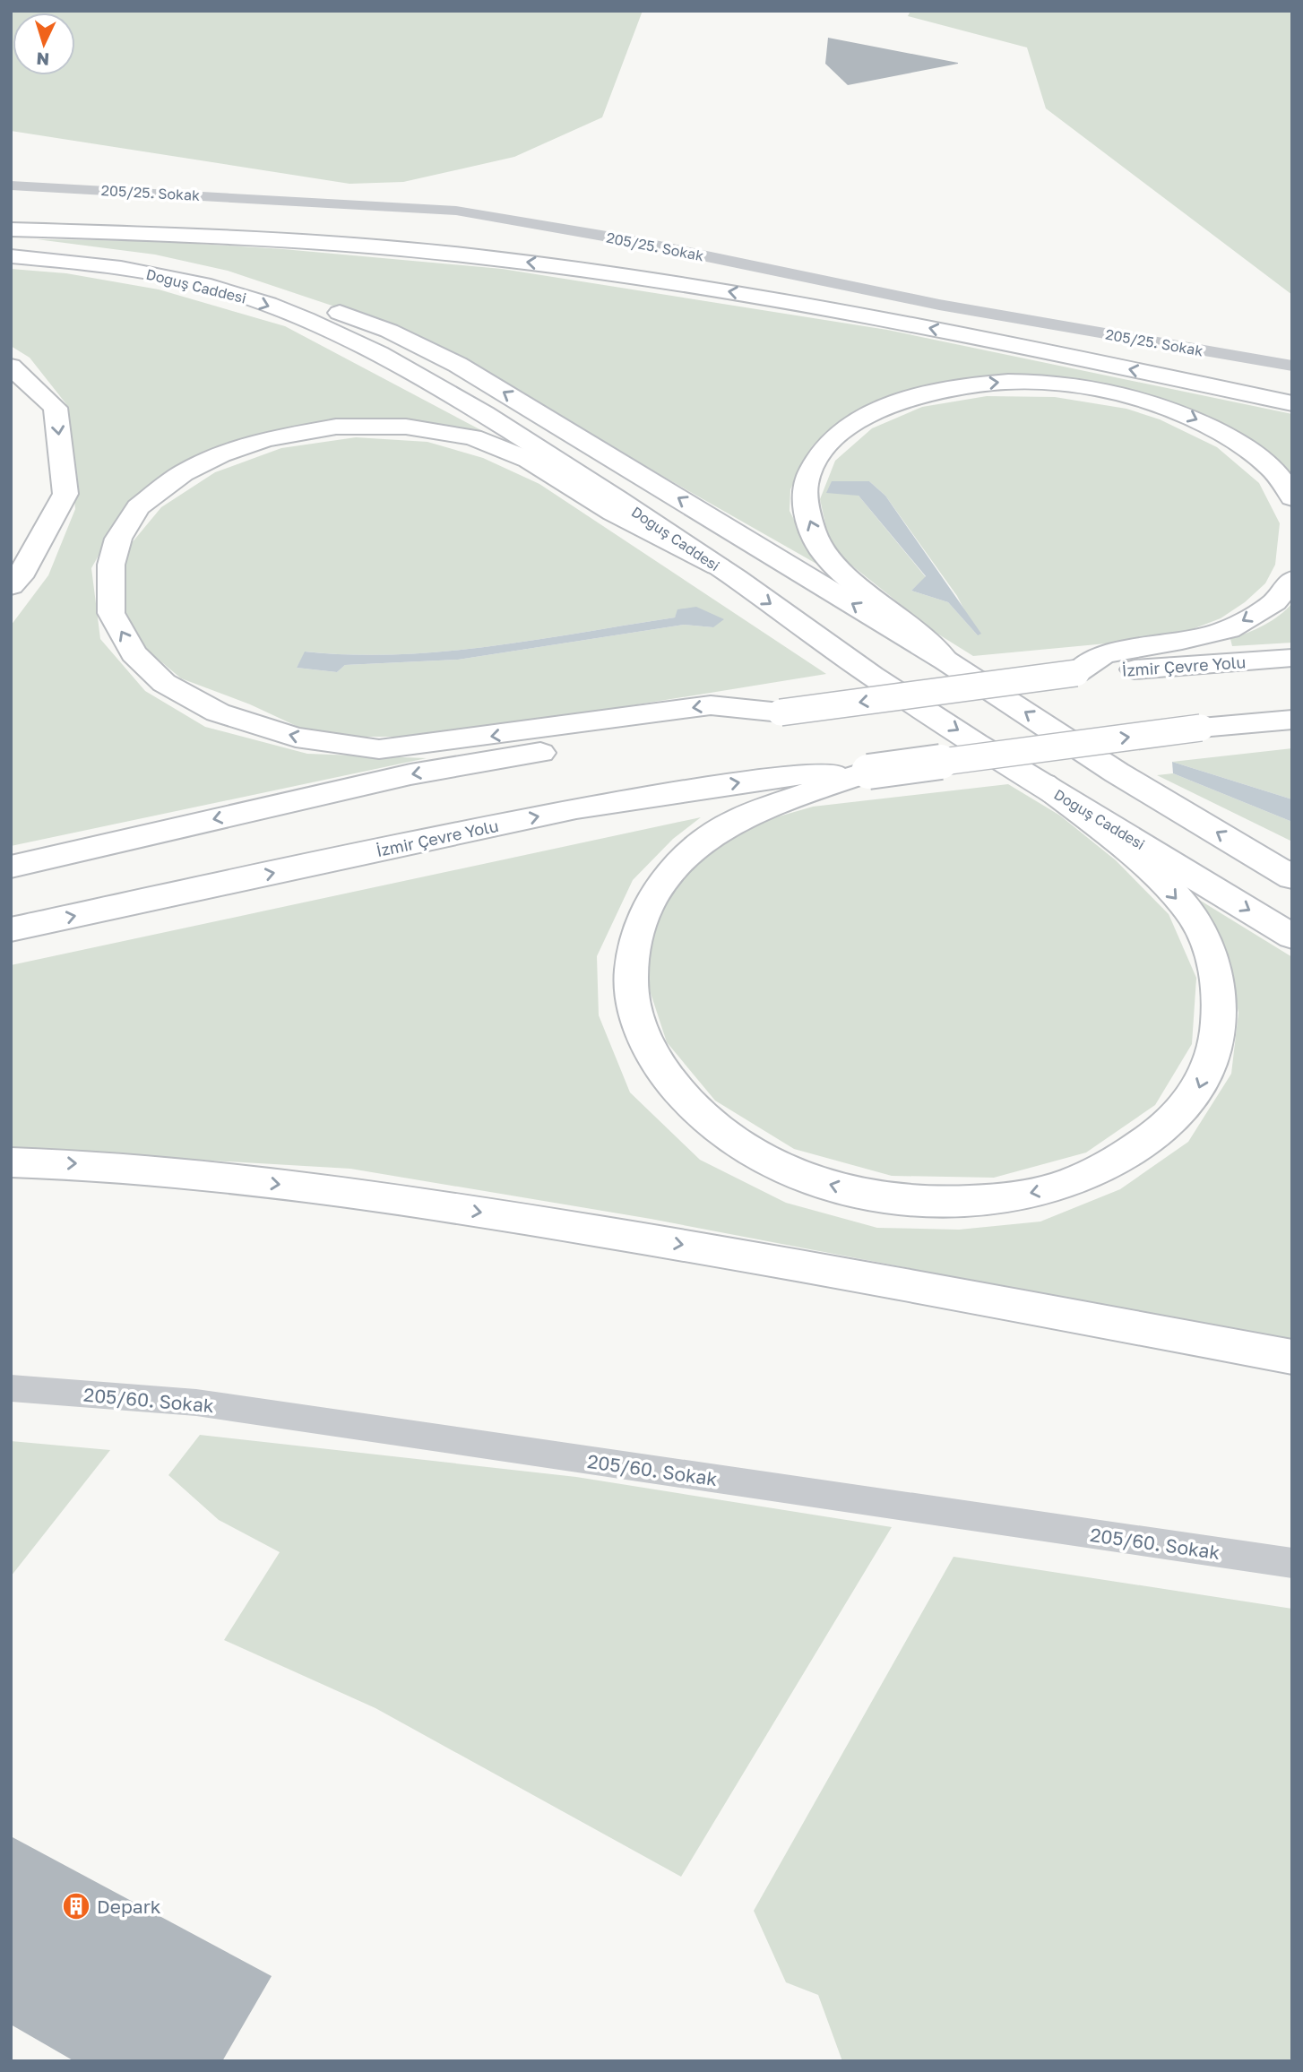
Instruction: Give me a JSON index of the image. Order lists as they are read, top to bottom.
{
  "streets": {
    "main road": ["Doğuş Caddesi", "İzmir Çevre Yolu"],
    "street": ["205/25. Sokak", "205/60. Sokak"]
  },
  "places": {
    "building": ["Depark"]
  },
  "north": "bottom"
}
